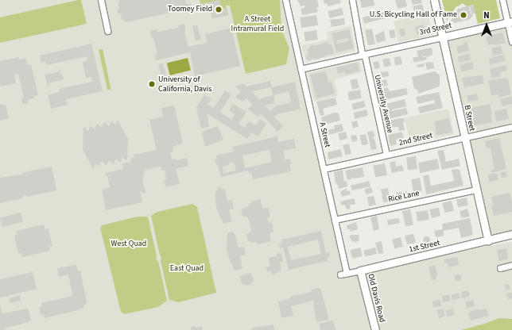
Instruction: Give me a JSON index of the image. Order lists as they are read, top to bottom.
{
  "streets": {
    "street": [
      "3rd Street",
      "University Avenue",
      "B Street",
      "A Street",
      "2nd Street",
      "Rice Lane",
      "1st Street",
      "Old Davis Road"
    ]
  },
  "crossings": [
    ["3rd Street", "University Avenue"],
    ["3rd Street", "B Street"],
    ["3rd Street", "A Street"],
    ["University Avenue", "2nd Street"],
    ["B Street", "2nd Street"],
    ["B Street", "Rice Lane"],
    ["B Street", "1st Street"],
    ["A Street", "2nd Street"],
    ["A Street", "Rice Lane"],
    ["A Street", "1st Street"],
    ["1st Street", "Old Davis Road"]
  ],
  "parks": ["A Street Intramural Field", "West Quad", "East Quad"],
  "places": ["Toomey Field", "U.S. Bicycling Hall of Fame", "University of California, Davis"],
  "north": "top"
}
